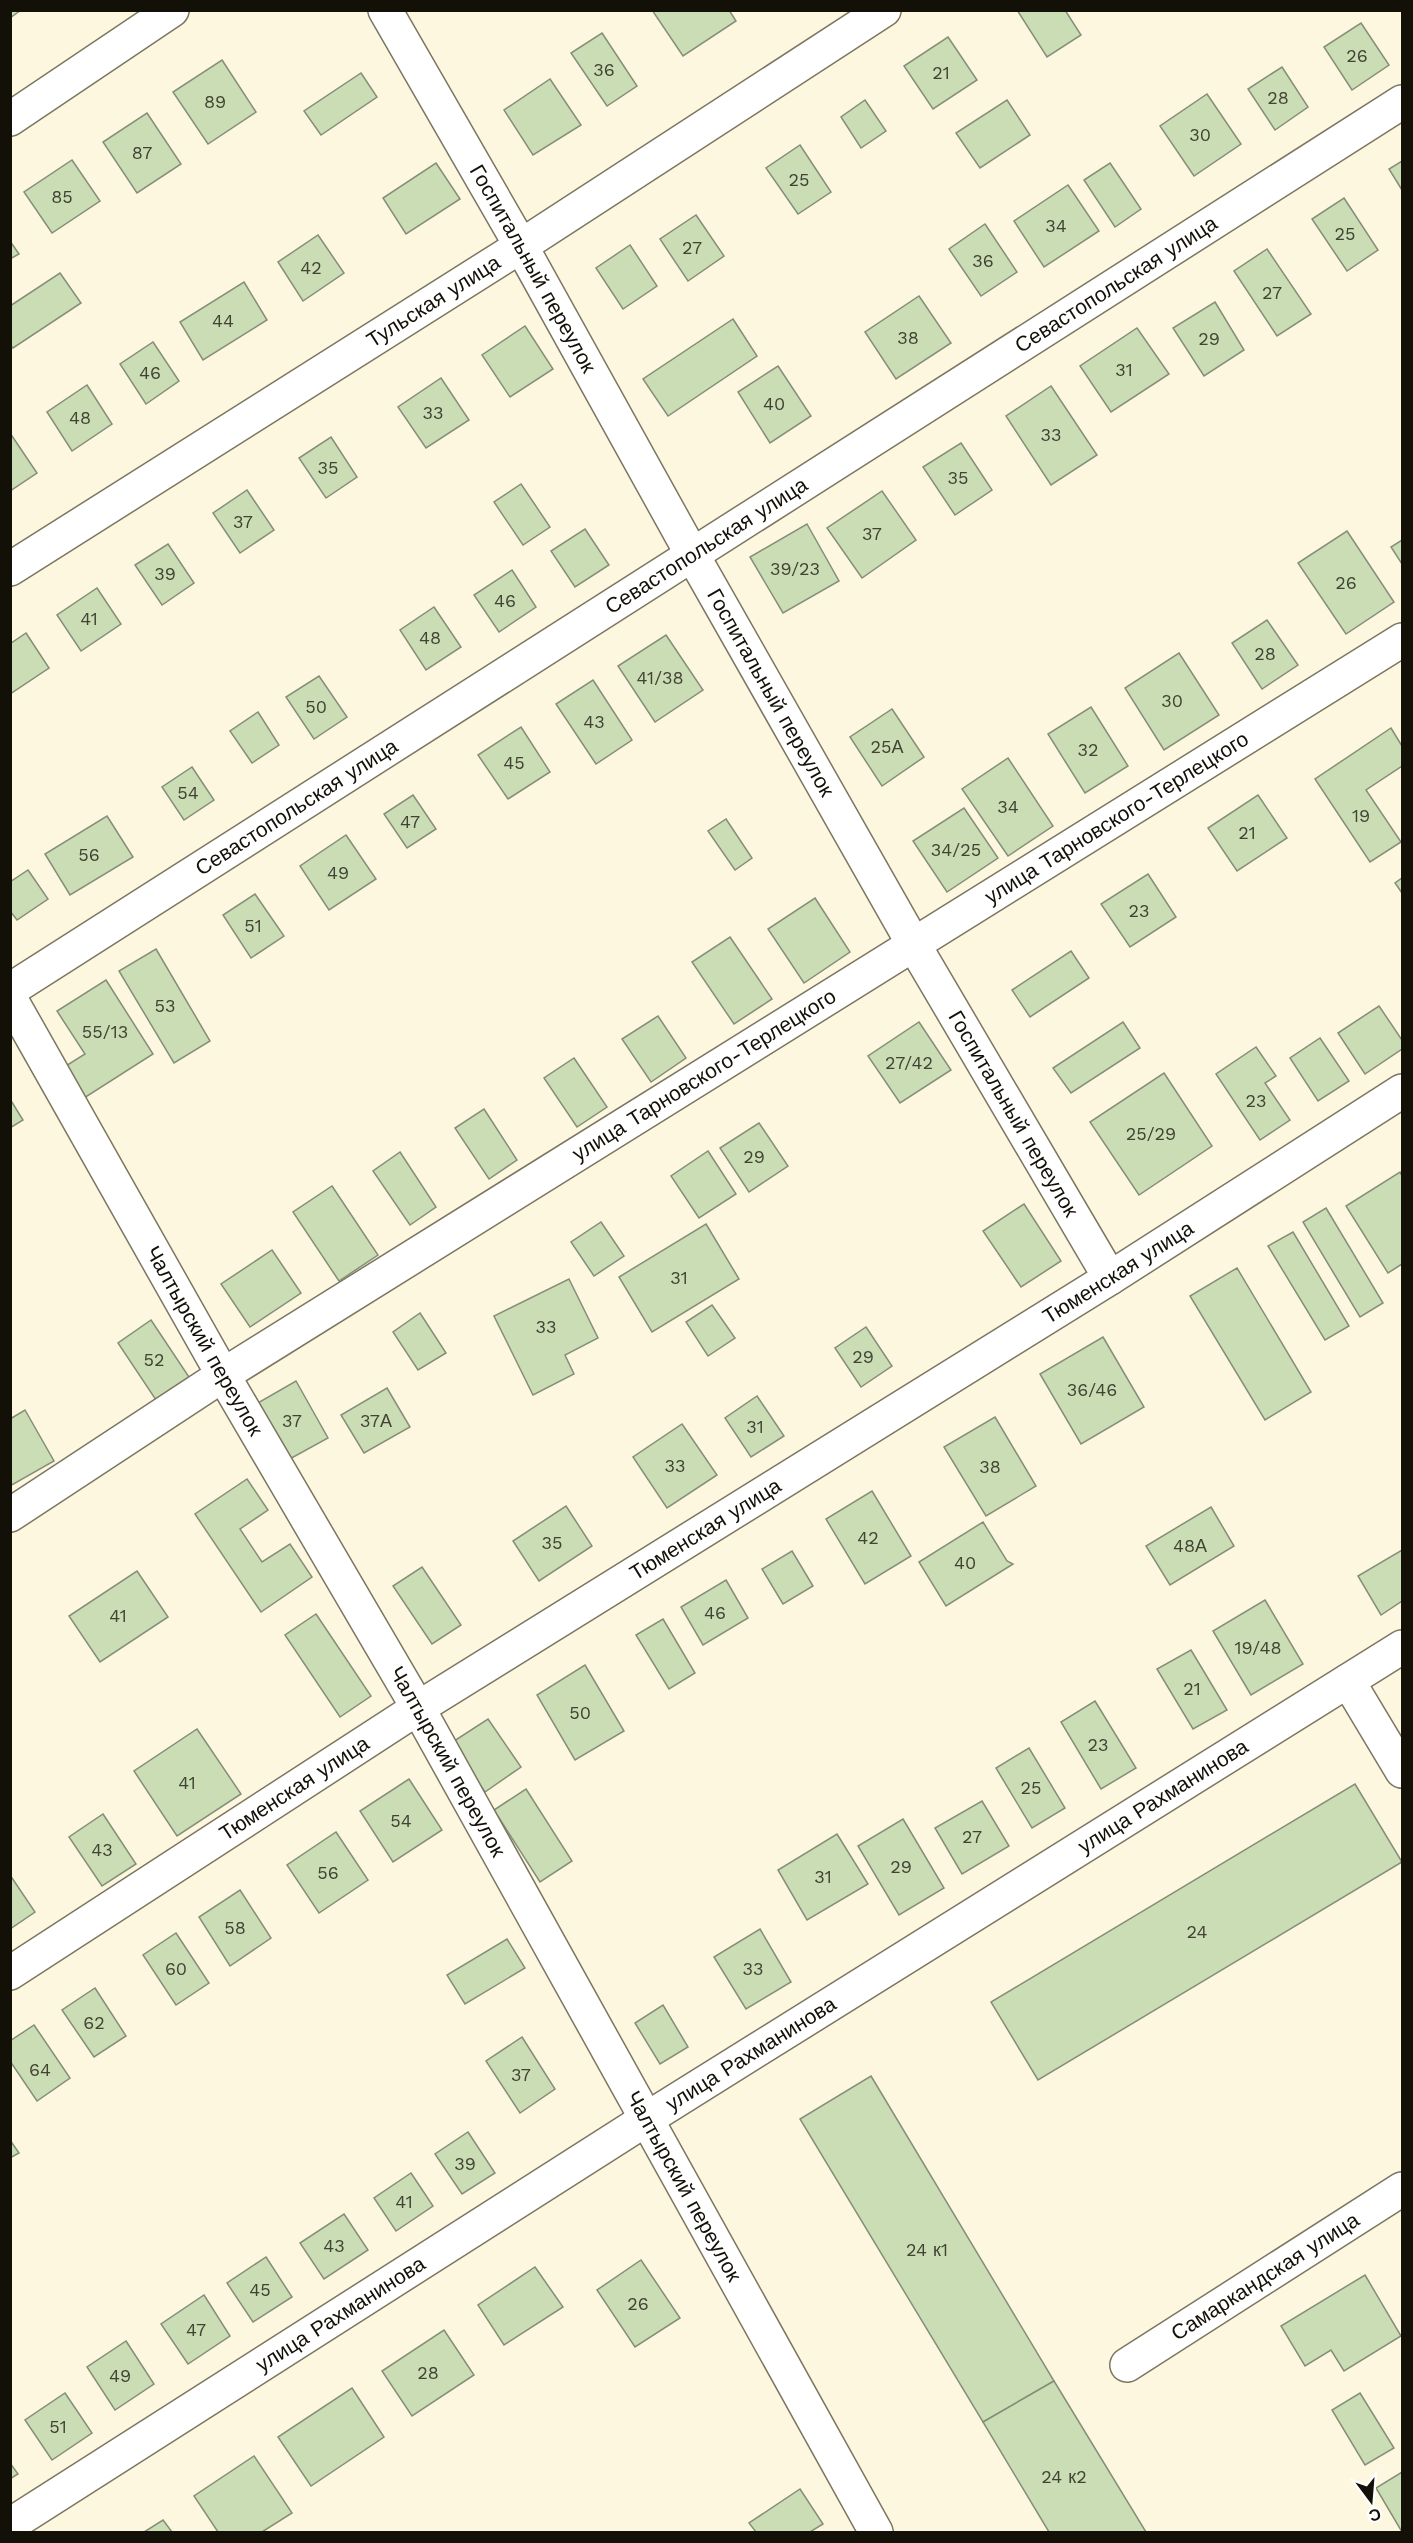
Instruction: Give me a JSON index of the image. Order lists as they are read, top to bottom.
{
  "streets": {
    "street": [
      "Госпитальный переулок",
      "Севастопольская улица",
      "Тульская улица",
      "улица Тарновского-Терлецкого",
      "Тюменская улица",
      "Чалтырский переулок",
      "улица Рахманинова",
      "Самаркандская улица"
    ]
  },
  "crossings": [
    ["Госпитальный переулок", "Севастопольская улица"],
    ["Госпитальный переулок", "Тульская улица"],
    ["Госпитальный переулок", "улица Тарновского-Терлецкого"],
    ["Госпитальный переулок", "Тюменская улица"],
    ["улица Тарновского-Терлецкого", "Чалтырский переулок"],
    ["Тюменская улица", "Чалтырский переулок"],
    ["Чалтырский переулок", "улица Рахманинова"]
  ],
  "house_numbers": [
    "26",
    "36",
    "21",
    "28",
    "89",
    "30",
    "87",
    "25",
    "85",
    "34",
    "25",
    "27",
    "36",
    "42",
    "27",
    "44",
    "38",
    "29",
    "31",
    "46",
    "40",
    "33",
    "48",
    "33",
    "35",
    "35",
    "37",
    "37",
    "39/23",
    "39",
    "26",
    "46",
    "41",
    "48",
    "28",
    "41/38",
    "30",
    "50",
    "43",
    "25А",
    "32",
    "45",
    "54",
    "34",
    "19",
    "47",
    "21",
    "34/25",
    "56",
    "49",
    "23",
    "51",
    "53",
    "55/13",
    "27/42",
    "23",
    "25/29",
    "29",
    "31",
    "33",
    "29",
    "52",
    "36/46",
    "37",
    "37А",
    "31",
    "33",
    "38",
    "42",
    "35",
    "48А",
    "40",
    "46",
    "41",
    "19/48",
    "21",
    "50",
    "23",
    "41",
    "25",
    "54",
    "27",
    "43",
    "29",
    "56",
    "31",
    "58",
    "24",
    "60",
    "33",
    "62",
    "64",
    "37",
    "39",
    "41",
    "43",
    "24 к1",
    "45",
    "26",
    "47",
    "28",
    "49",
    "51",
    "24 к2"
  ],
  "north": "bottom"
}
